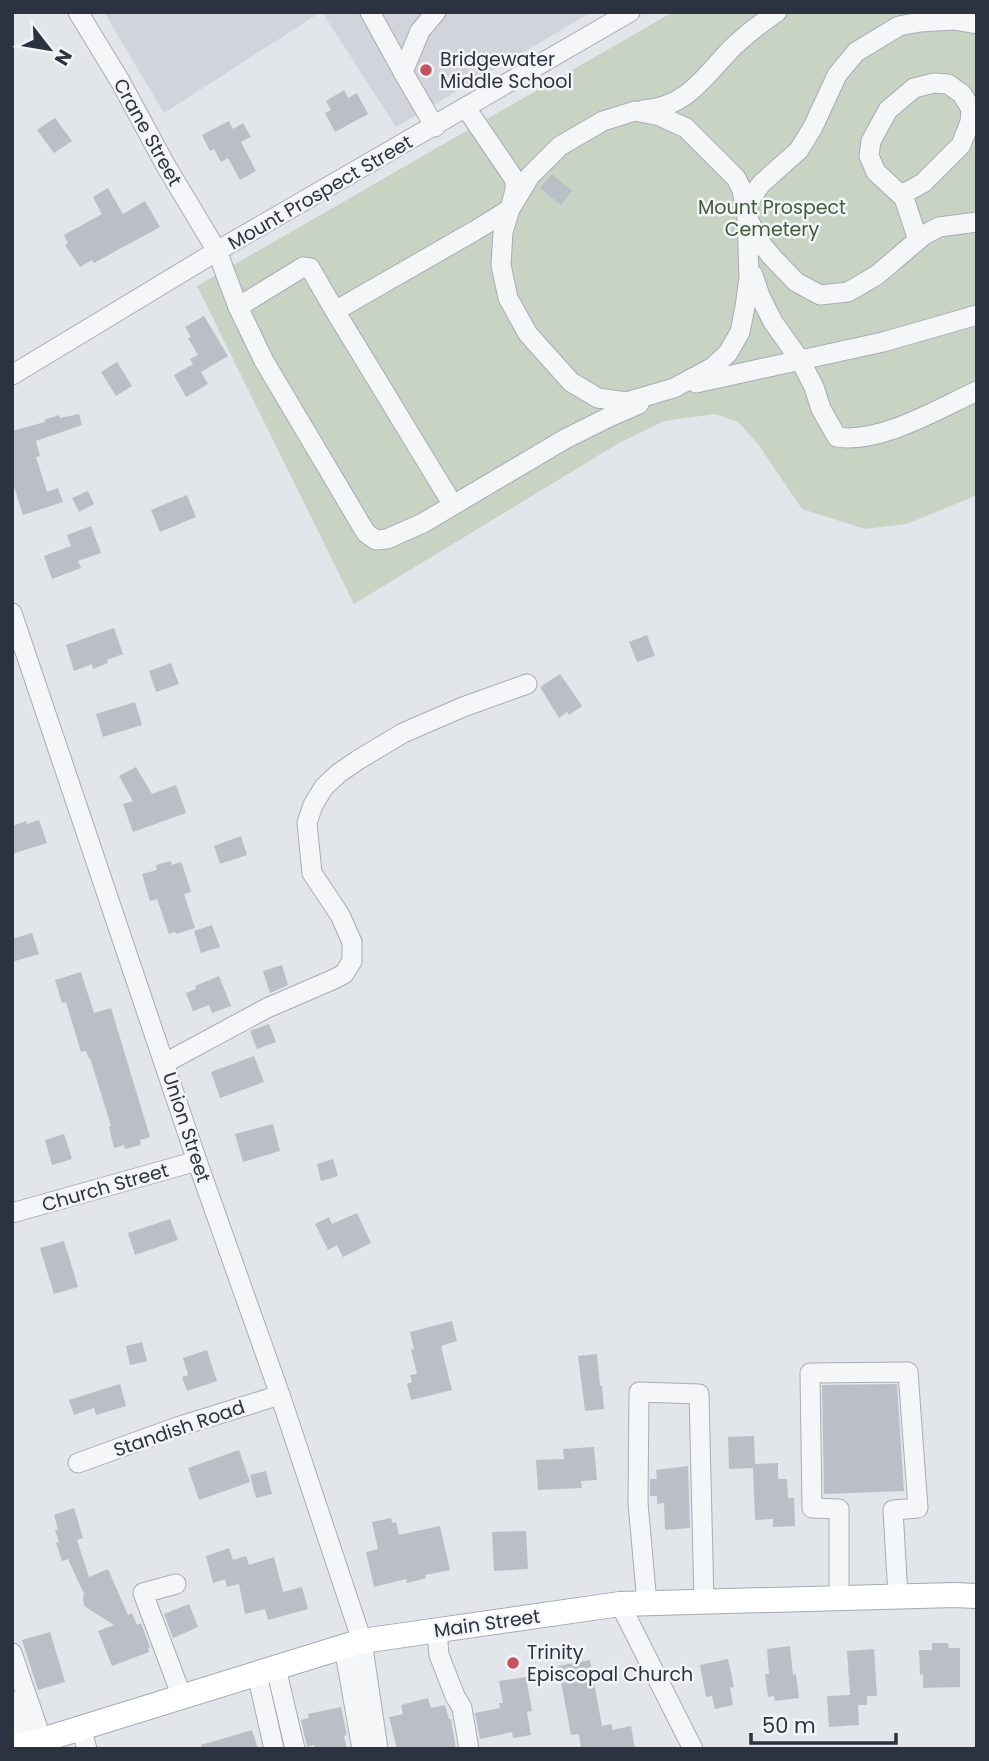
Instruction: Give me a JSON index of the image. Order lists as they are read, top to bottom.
{
  "streets": {
    "main road": ["Main Street"],
    "street": [
      "Crane Street",
      "Mount Prospect Street",
      "Union Street",
      "Church Street",
      "Standish Road"
    ]
  },
  "crossings": [
    ["Crane Street", "Mount Prospect Street"],
    ["Union Street", "Church Street"],
    ["Union Street", "Standish Road"],
    ["Union Street", "Main Street"]
  ],
  "parks": ["Mount Prospect Cemetery"],
  "places": ["Bridgewater Middle School", "Trinity Episcopal Church"],
  "scale_bar": "50 m",
  "north": "bottom right"
}
